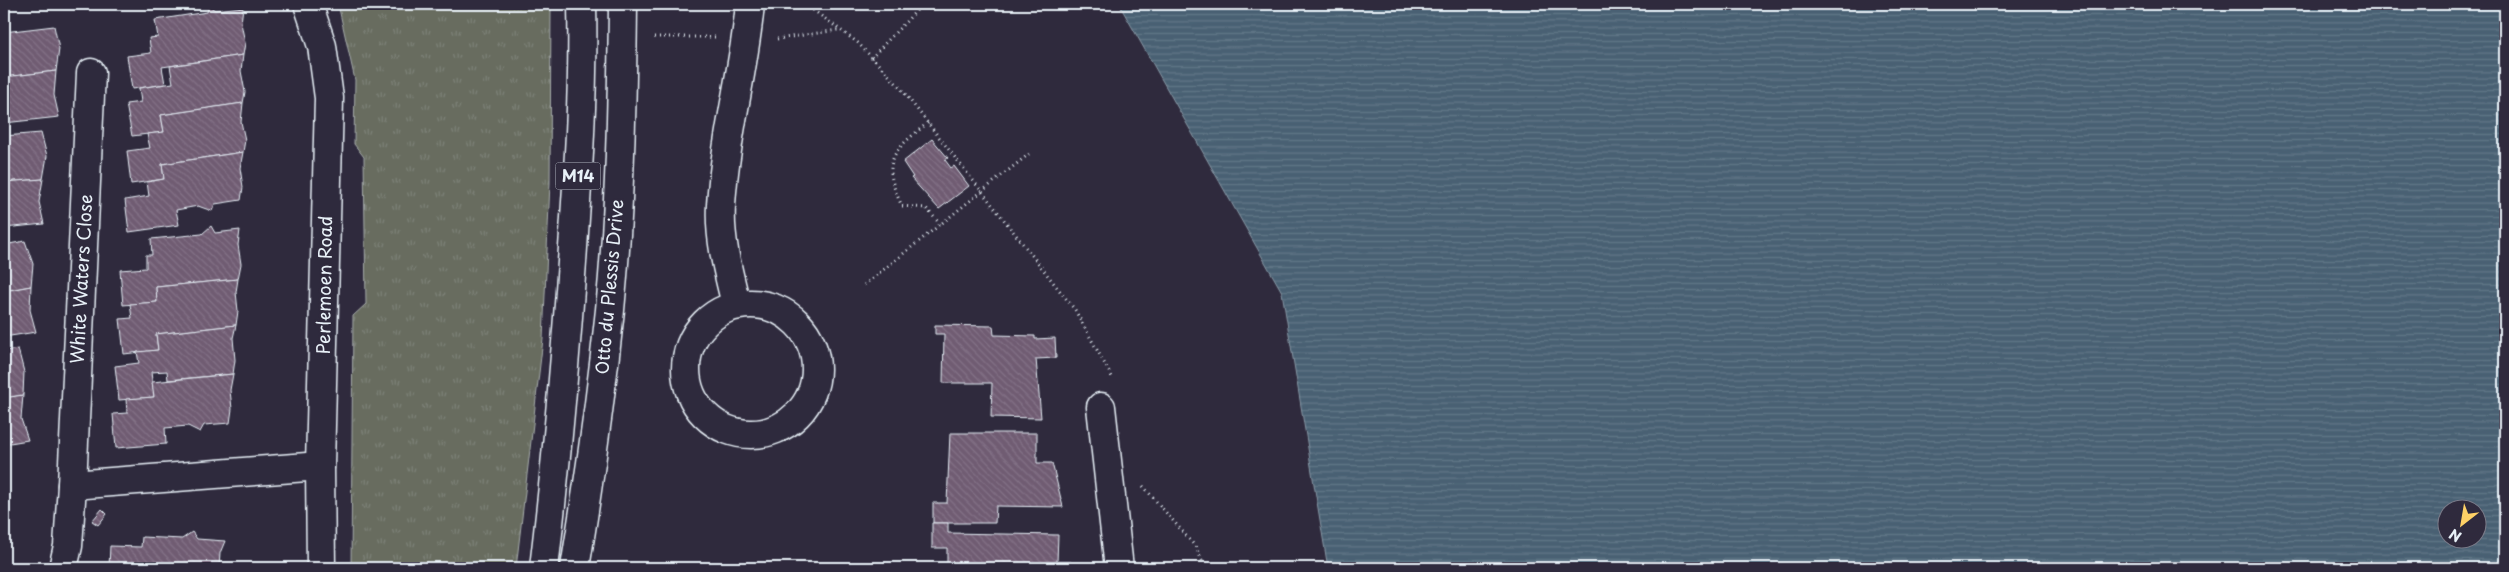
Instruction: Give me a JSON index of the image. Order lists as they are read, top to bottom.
{
  "streets": {
    "main road": [
      "M14",
      "White Waters Close",
      "Perlemoen Road",
      "Otto du Plessis Drive"
    ]
  },
  "north": "bottom left"
}
